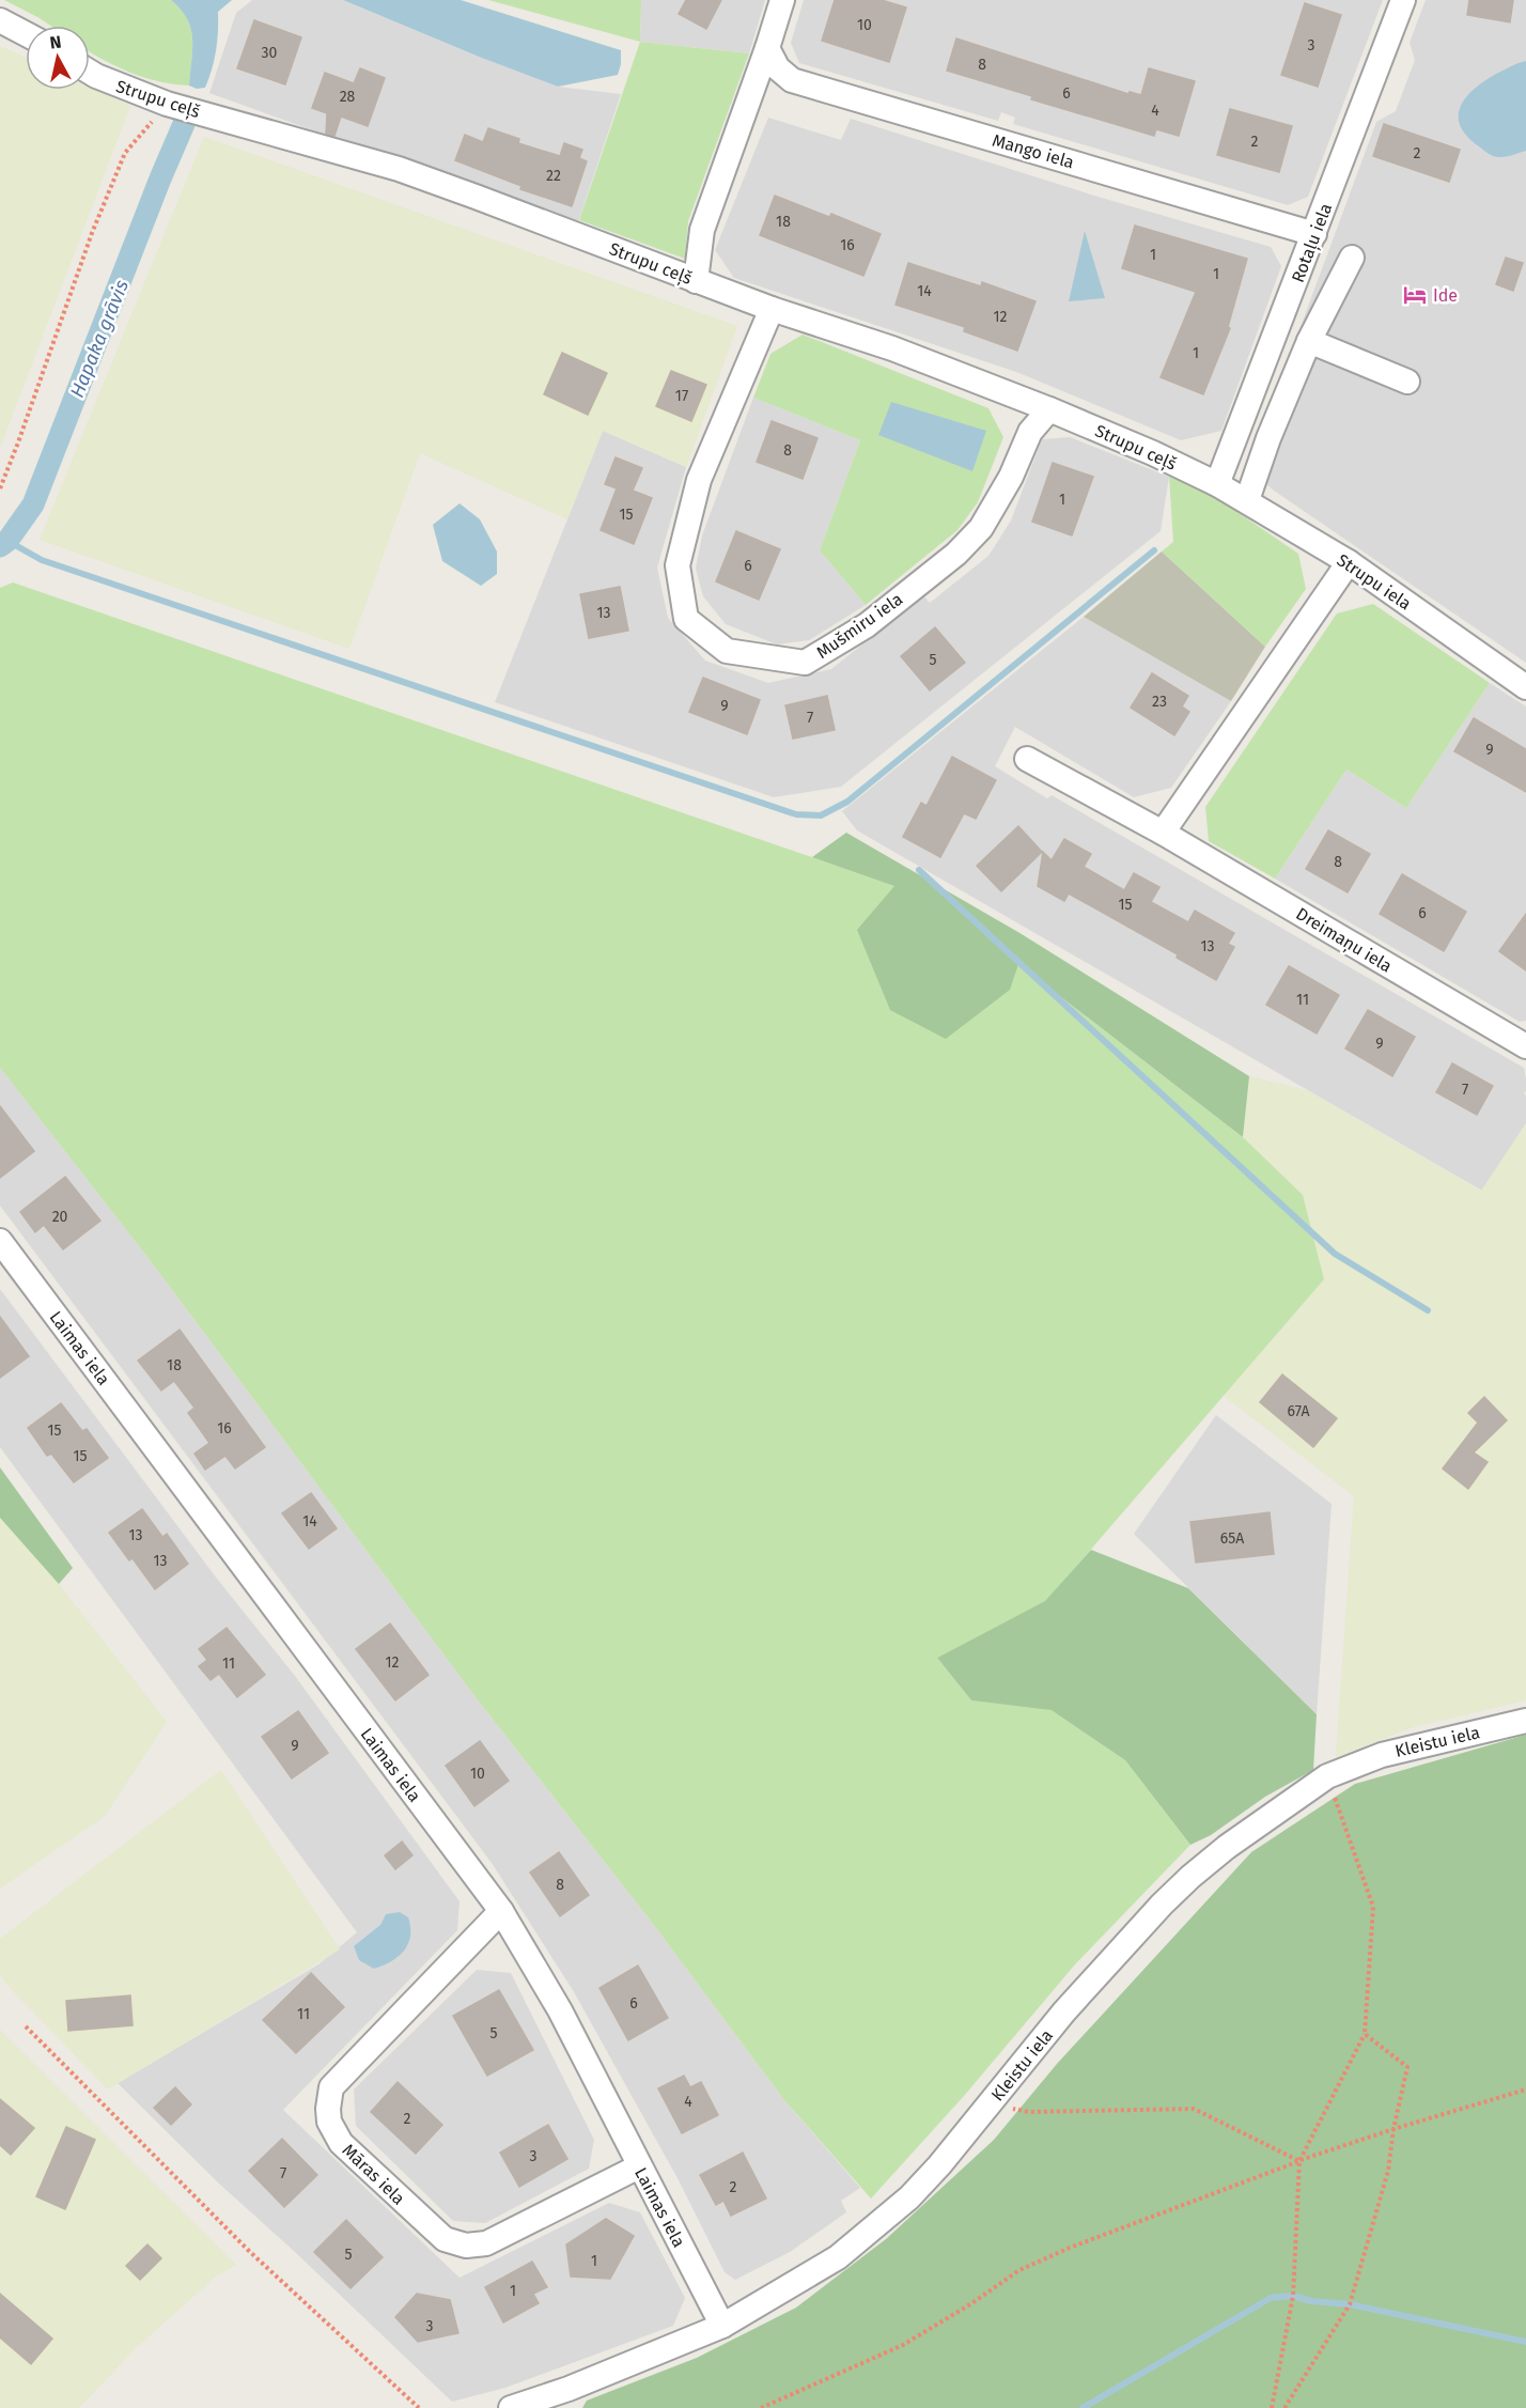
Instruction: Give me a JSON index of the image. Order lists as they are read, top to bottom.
{
  "streets": {
    "street": [
      "Strupu ceļš",
      "Mango iela",
      "Rotaļu iela",
      "Strupu iela",
      "Mušmiru iela",
      "Dreimaņu iela",
      "Laimas iela",
      "Kleistu iela",
      "Māras iela"
    ]
  },
  "crossings": [
    ["Strupu ceļš", "Rotaļu iela"],
    ["Strupu ceļš", "Strupu iela"],
    ["Strupu ceļš", "Mušmiru iela"],
    ["Mango iela", "Rotaļu iela"],
    ["Rotaļu iela", "Strupu iela"],
    ["Laimas iela", "Kleistu iela"],
    ["Laimas iela", "Māras iela"]
  ],
  "water": ["Hapaka grāvis"],
  "places": {
    "hotel": ["Ide"]
  },
  "house_numbers": [
    "10",
    "3",
    "30",
    "8",
    "6",
    "28",
    "4",
    "2",
    "2",
    "22",
    "18",
    "16",
    "1",
    "1",
    "14",
    "12",
    "1",
    "17",
    "8",
    "1",
    "15",
    "6",
    "13",
    "5",
    "23",
    "9",
    "7",
    "9",
    "8",
    "15",
    "6",
    "13",
    "11",
    "9",
    "7",
    "20",
    "18",
    "67A",
    "16",
    "15",
    "15",
    "14",
    "13",
    "65A",
    "13",
    "12",
    "11",
    "9",
    "10",
    "8",
    "6",
    "11",
    "5",
    "4",
    "2",
    "3",
    "7",
    "2",
    "5",
    "1",
    "1",
    "3"
  ],
  "north": "top"
}
